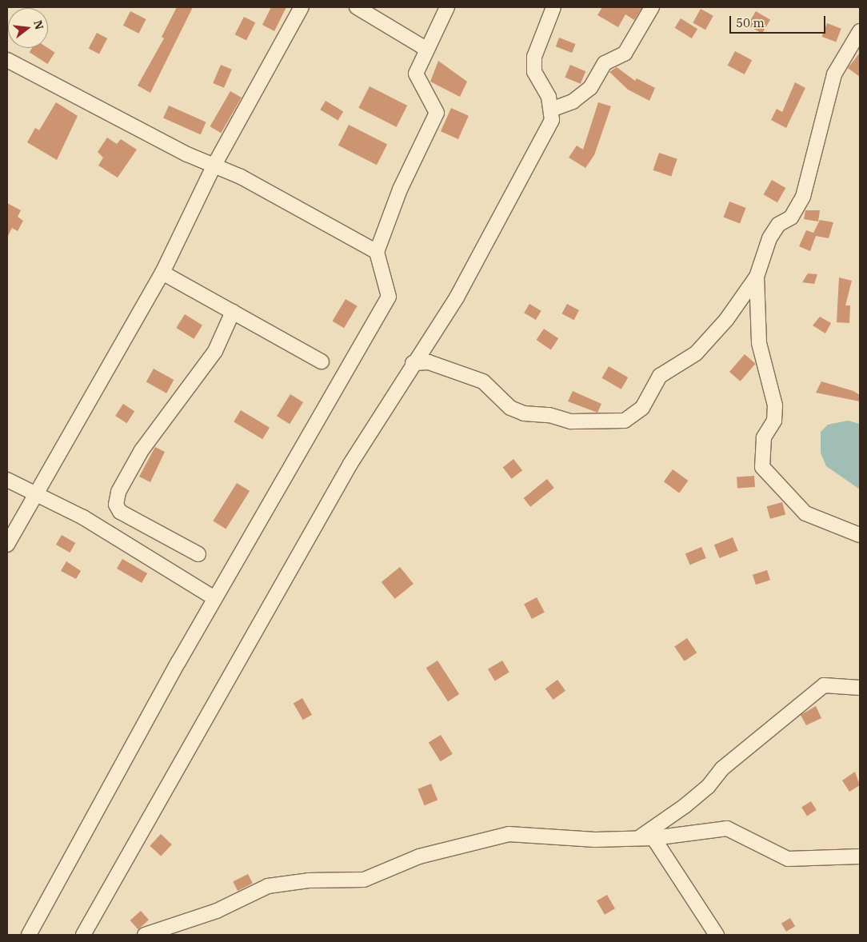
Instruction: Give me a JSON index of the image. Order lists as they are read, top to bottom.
{
  "scale_bar": "50 m",
  "north": "right"
}
